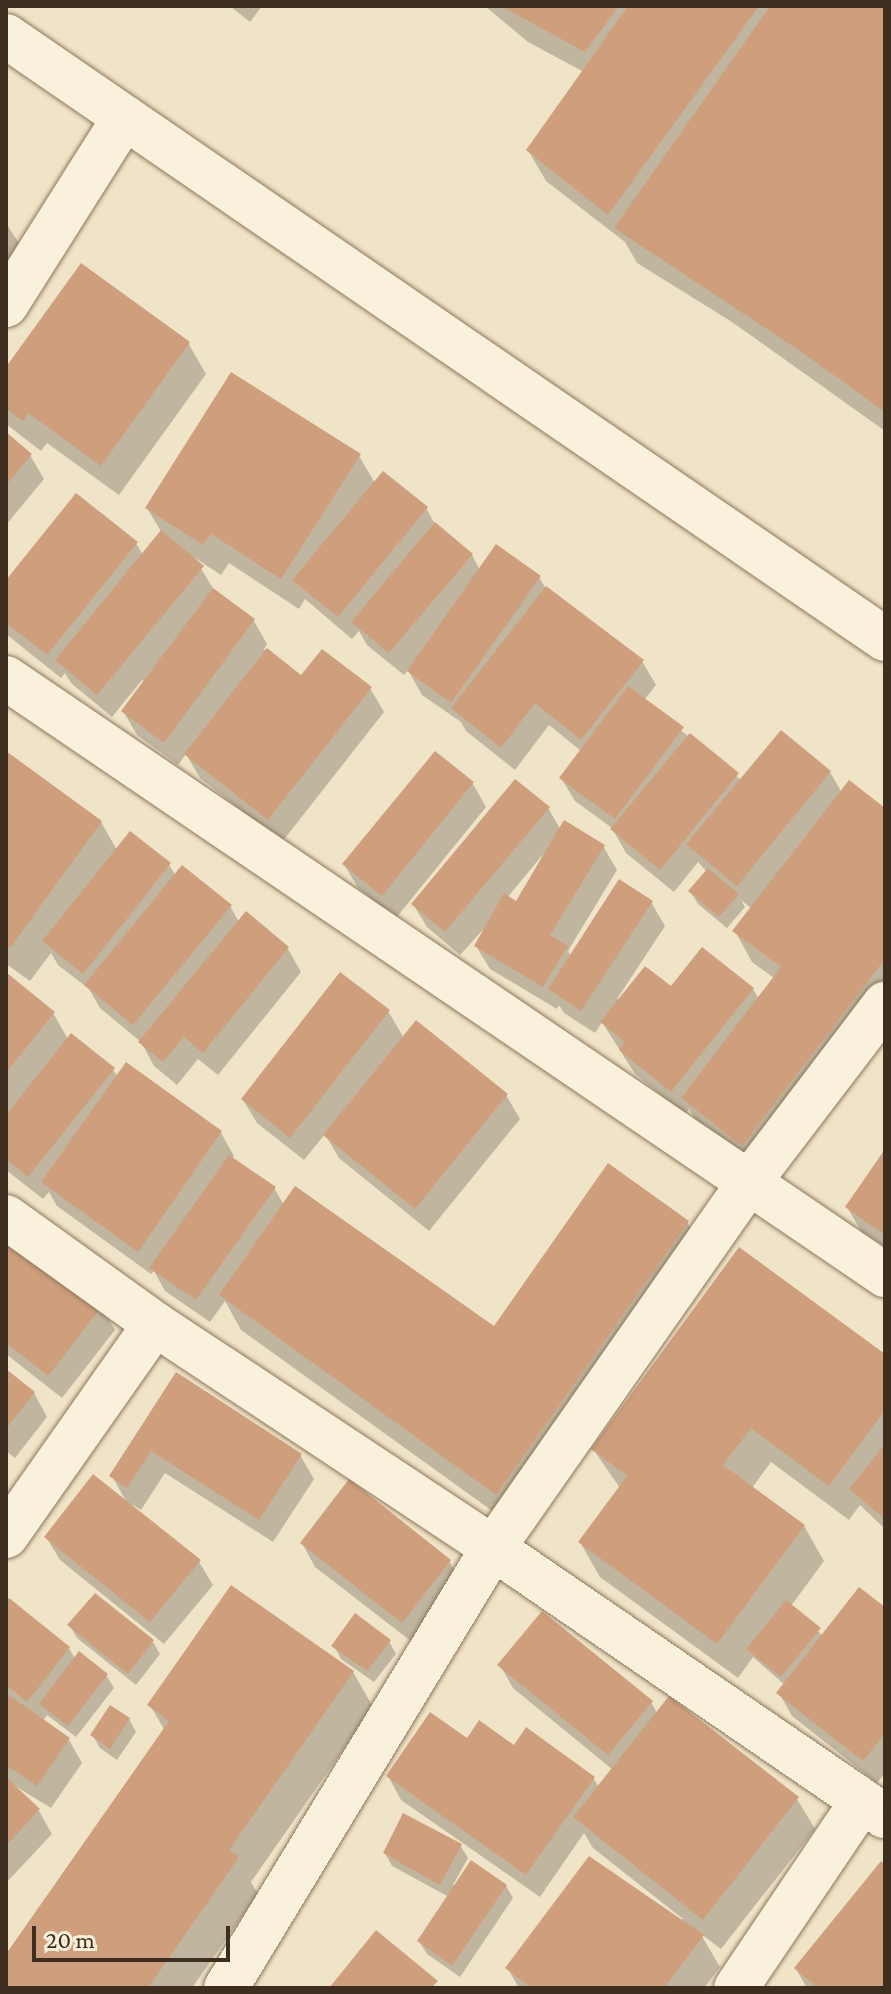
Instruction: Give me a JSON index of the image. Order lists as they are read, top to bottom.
{
  "scale_bar": "20 m"
}
